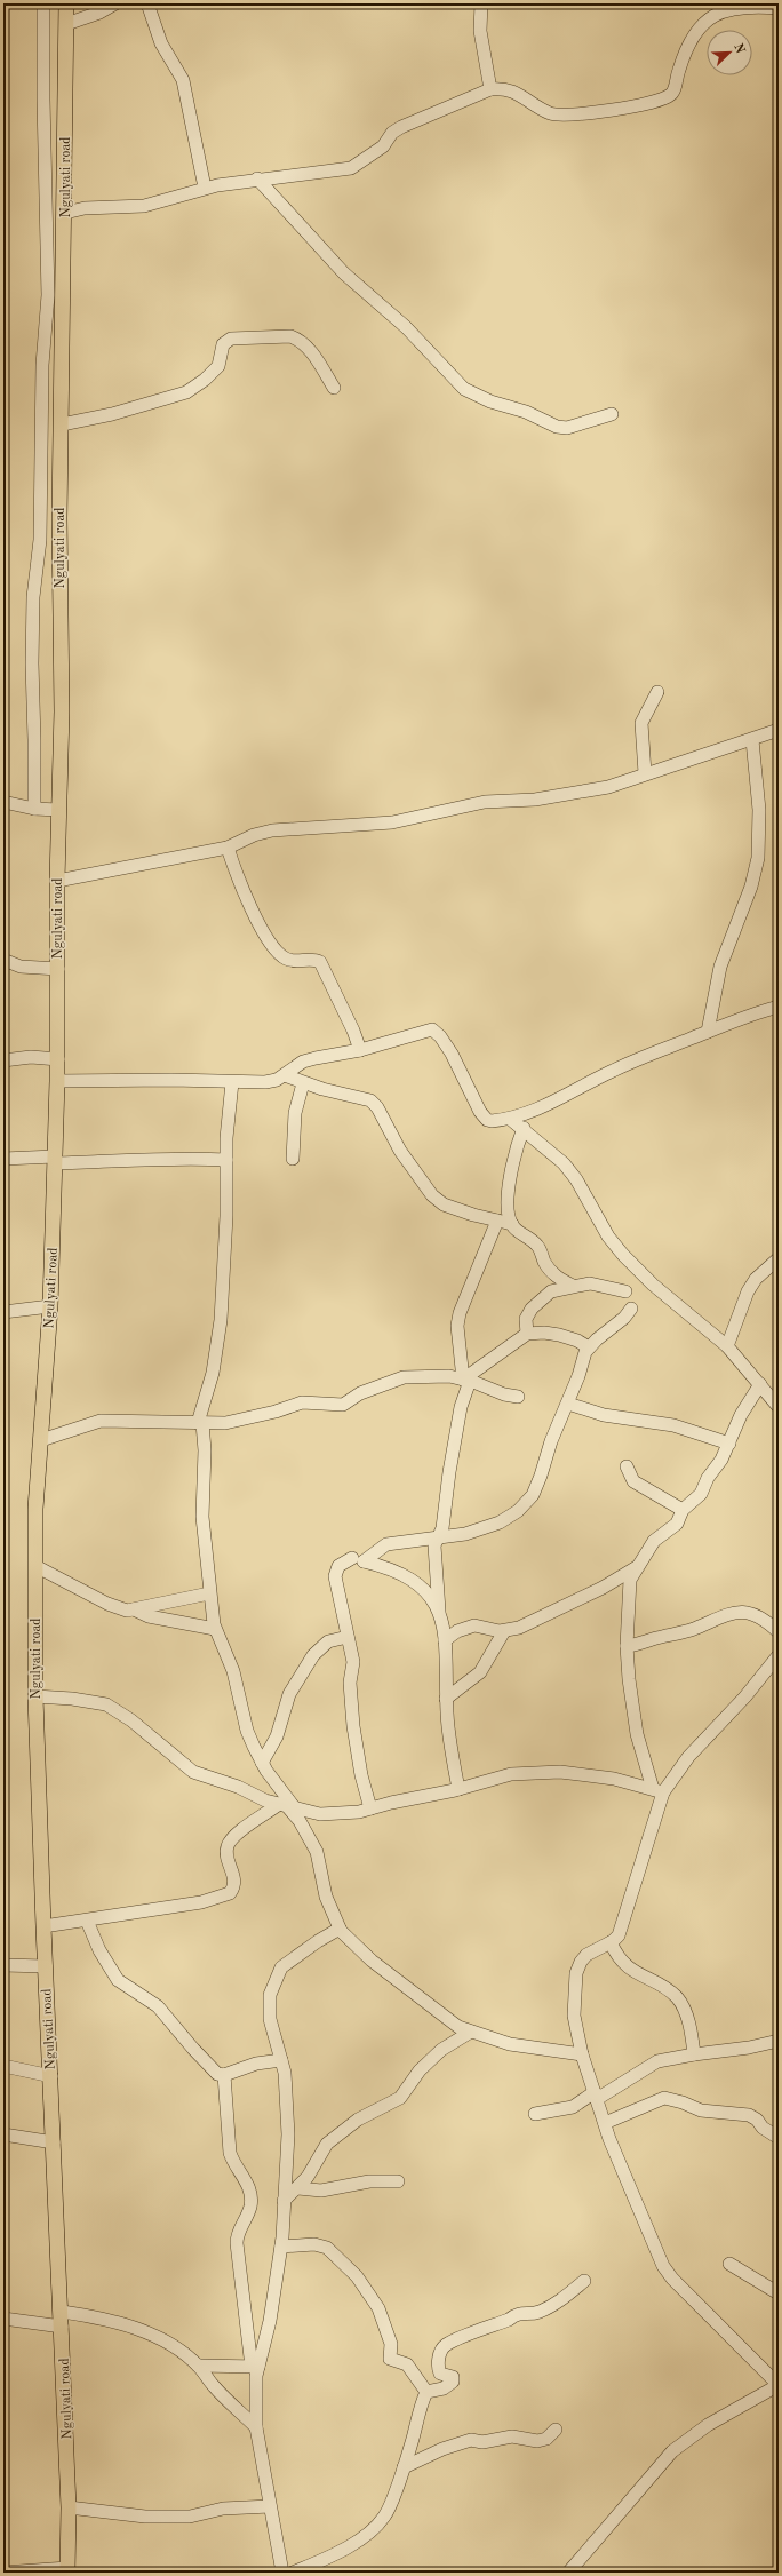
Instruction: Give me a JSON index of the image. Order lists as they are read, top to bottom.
{
  "streets": {
    "main road": ["Ngulyati road"]
  },
  "north": "top right"
}
